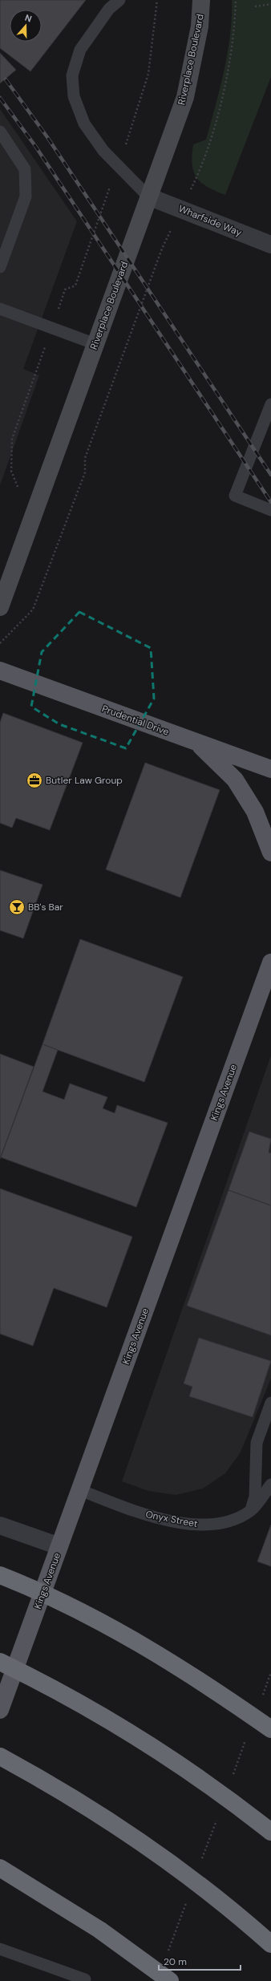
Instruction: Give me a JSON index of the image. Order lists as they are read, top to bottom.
{
  "streets": {
    "main road": ["Riverplace Boulevard", "Prudential Drive", "Kings Avenue"],
    "street": ["Wharfside Way"],
    "lane": ["Onyx Street"]
  },
  "crossings": [
    ["Riverplace Boulevard", "Wharfside Way"],
    ["Kings Avenue", "Onyx Street"]
  ],
  "places": {
    "office": ["Butler Law Group"],
    "bar": ["BB's Bar"]
  },
  "scale_bar": "20 m",
  "north": "top"
}
